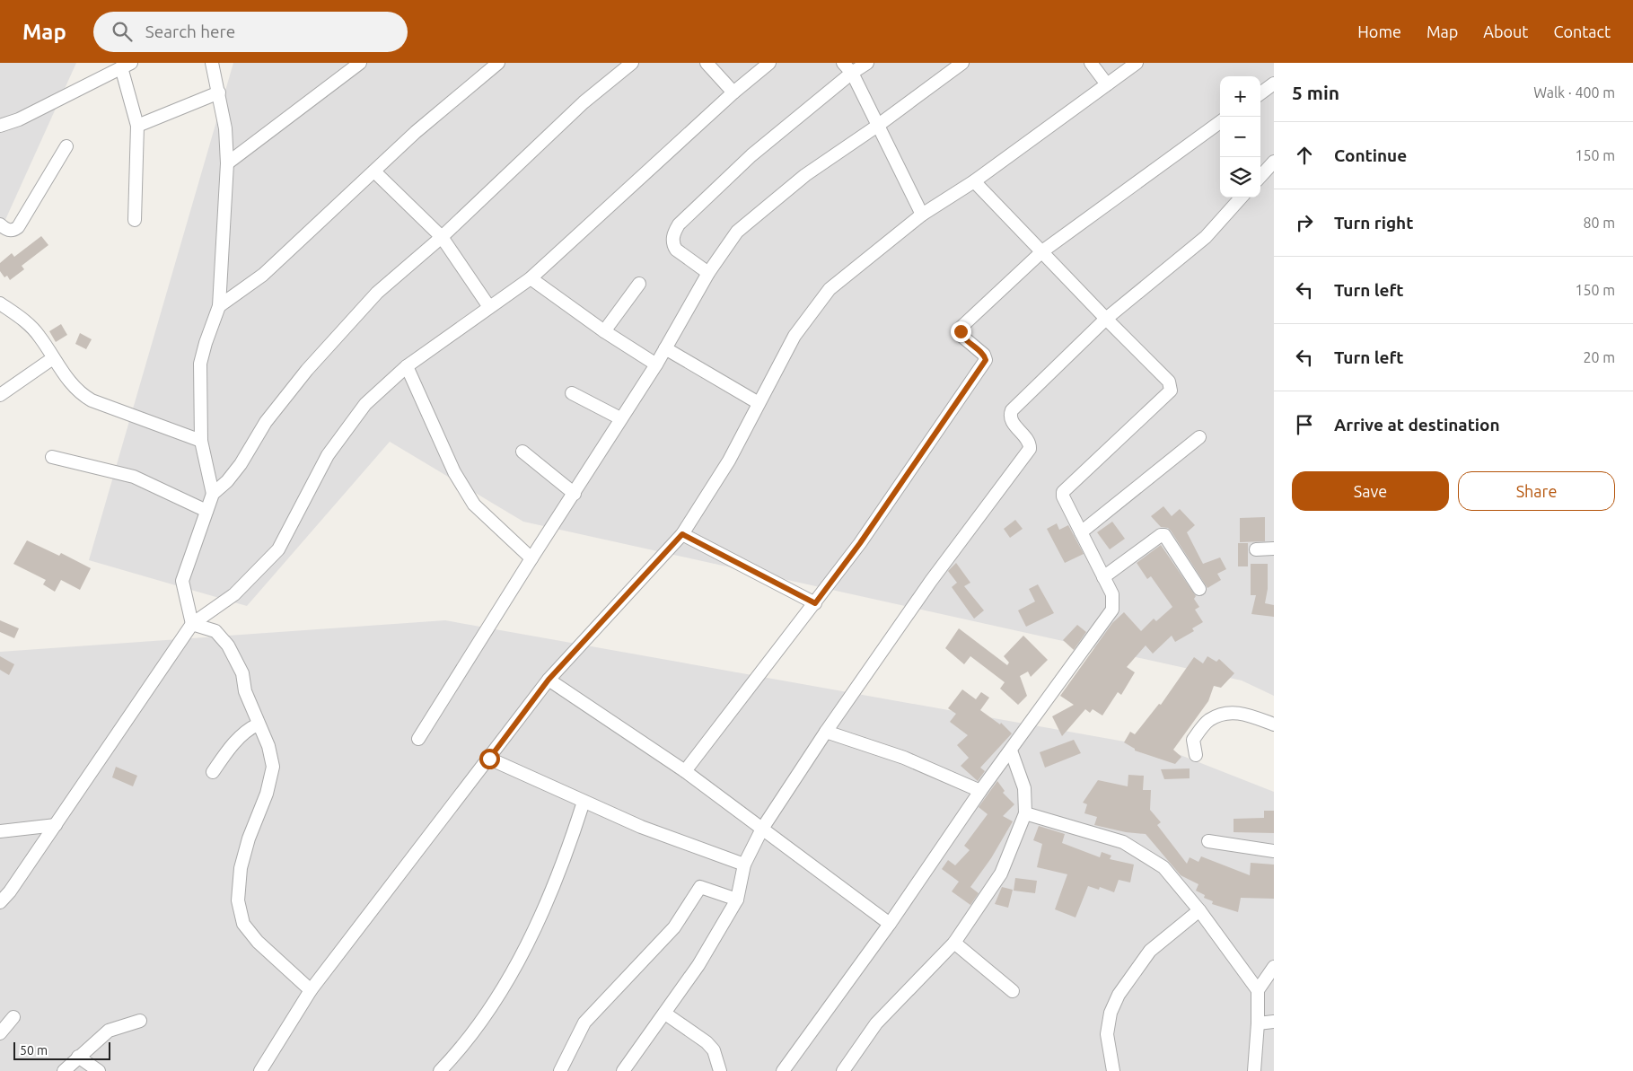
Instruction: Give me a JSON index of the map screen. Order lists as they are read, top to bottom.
{
  "scale_bar": "50 m",
  "page": {
    "header": "Map",
    "search": "Search here",
    "nav": [
      "Home",
      "Map",
      "About",
      "Contact"
    ],
    "heading": ["5 min", "Walk · 400 m"],
    "map_buttons": ["+", "−"],
    "list": [
      ["Continue", "150 m"],
      ["Turn right", "80 m"],
      ["Turn left", "150 m"],
      ["Turn left", "20 m"],
      "Arrive at destination"
    ],
    "buttons": ["Save", "Share"],
    "scale": "50 m"
  }
}
